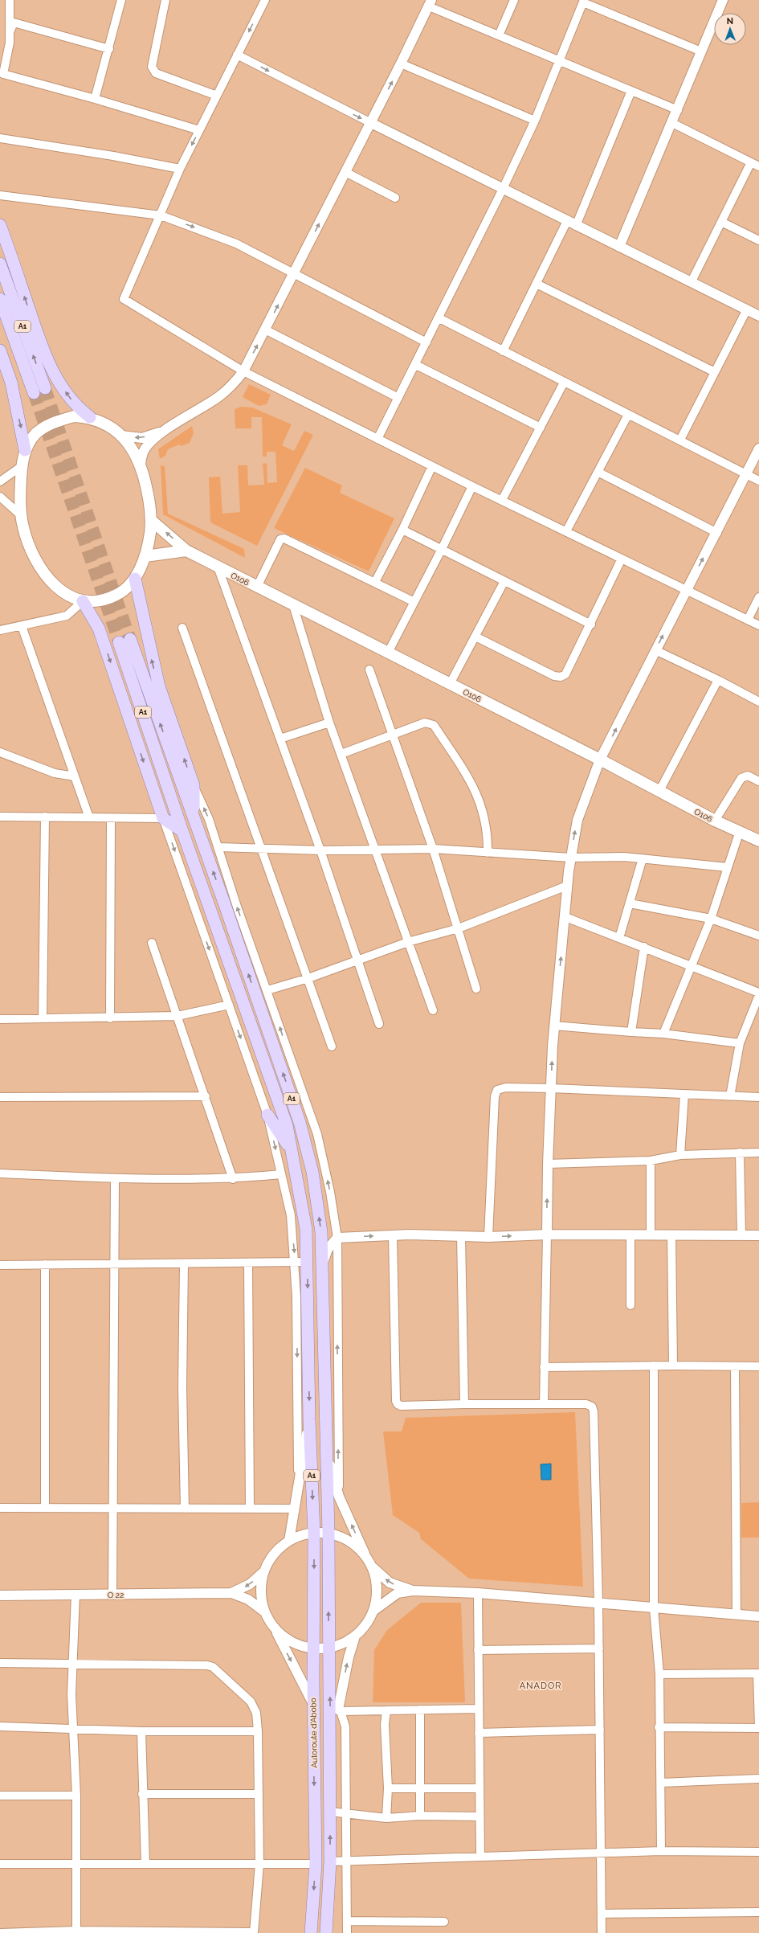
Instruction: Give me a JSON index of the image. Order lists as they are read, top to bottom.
{
  "streets": {
    "main road": ["A1", "O106", "Autoroute d'Abobo"],
    "street": ["O 22"]
  },
  "crossings": [
    ["A1", "Autoroute d'Abobo"]
  ],
  "districts": ["ANADOR"],
  "north": "top"
}
